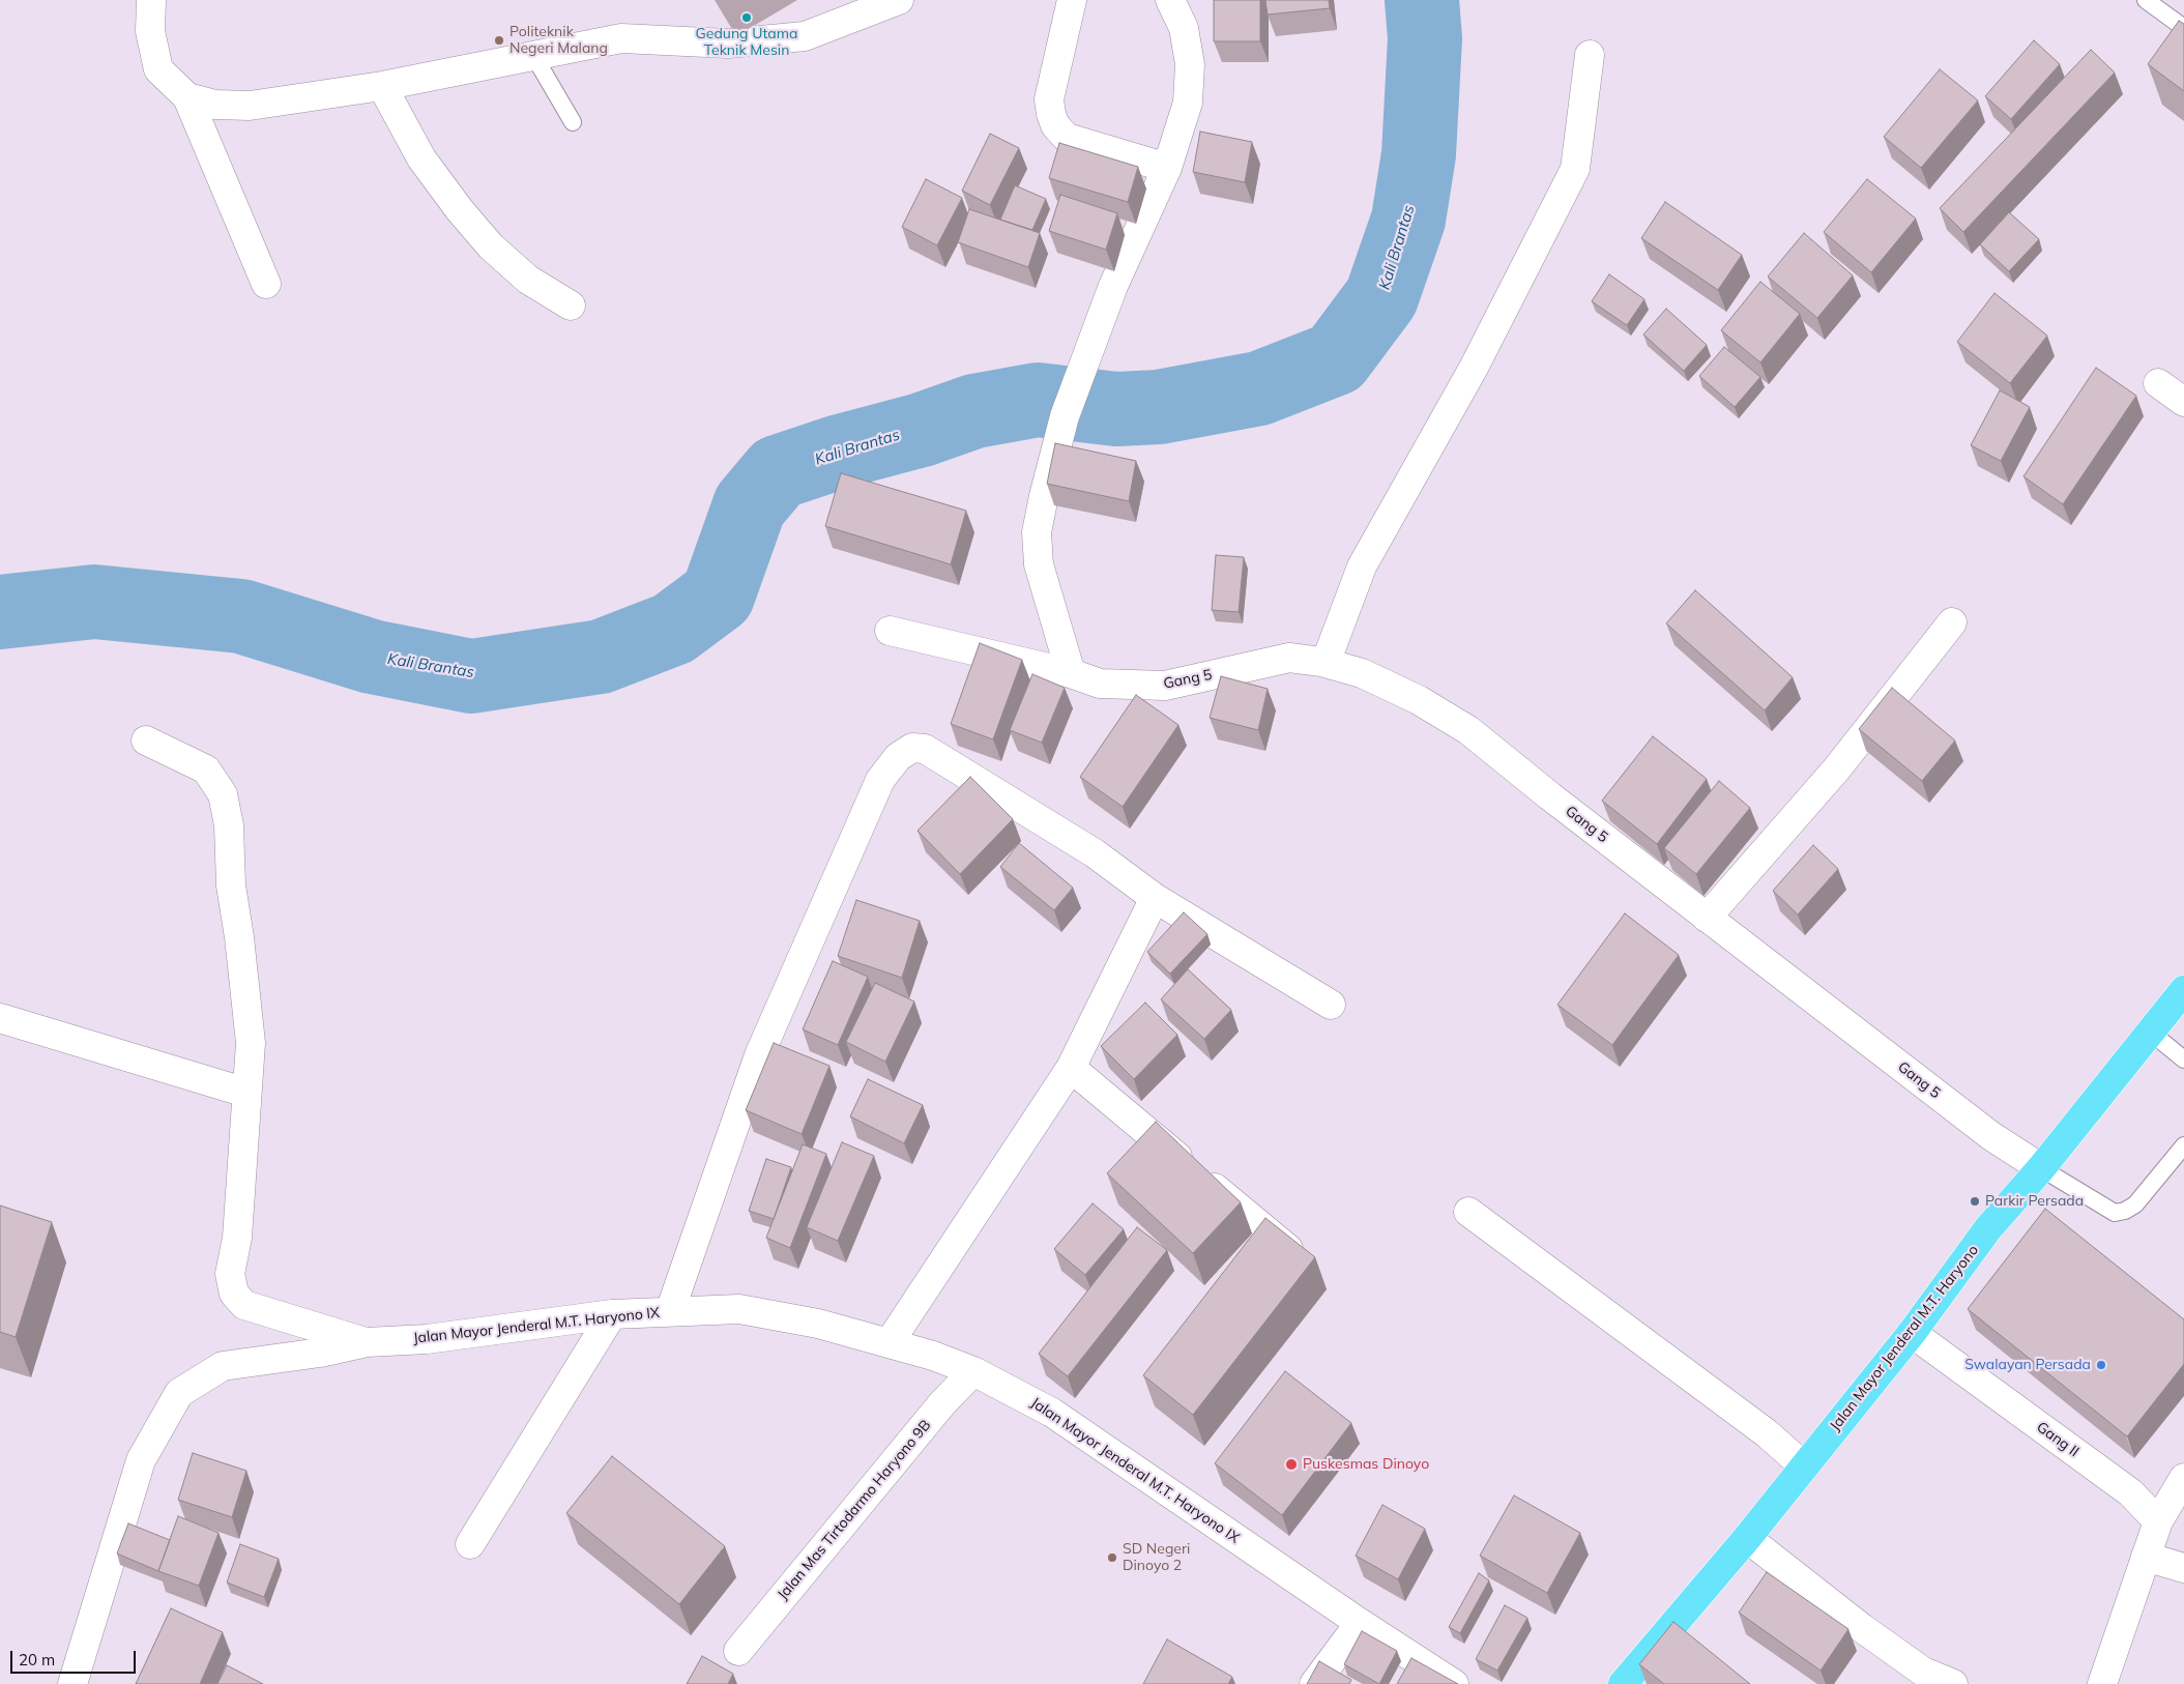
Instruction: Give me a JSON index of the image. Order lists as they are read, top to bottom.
{
  "streets": {
    "main road": ["Jalan Mayor Jenderal M.T. Haryono"],
    "street": [
      "Gang 5",
      "Jalan Mayor Jenderal M.T. Haryono IX",
      "Gang II",
      "Jalan Mas Tirtodarmo Haryono 9B"
    ]
  },
  "crossings": [
    ["Gang 5", "Jalan Mayor Jenderal M.T. Haryono"],
    ["Jalan Mayor Jenderal M.T. Haryono IX", "Jalan Mas Tirtodarmo Haryono 9B"],
    ["Jalan Mayor Jenderal M.T. Haryono", "Gang II"]
  ],
  "water": ["Kali Brantas"],
  "places": [
    "Gedung Utama Teknik Mesin",
    "Politeknik Negeri Malang",
    "Parkir Persada",
    "Swalayan Persada",
    "Puskesmas Dinoyo",
    "SD Negeri Dinoyo 2"
  ],
  "scale_bar": "20 m"
}
